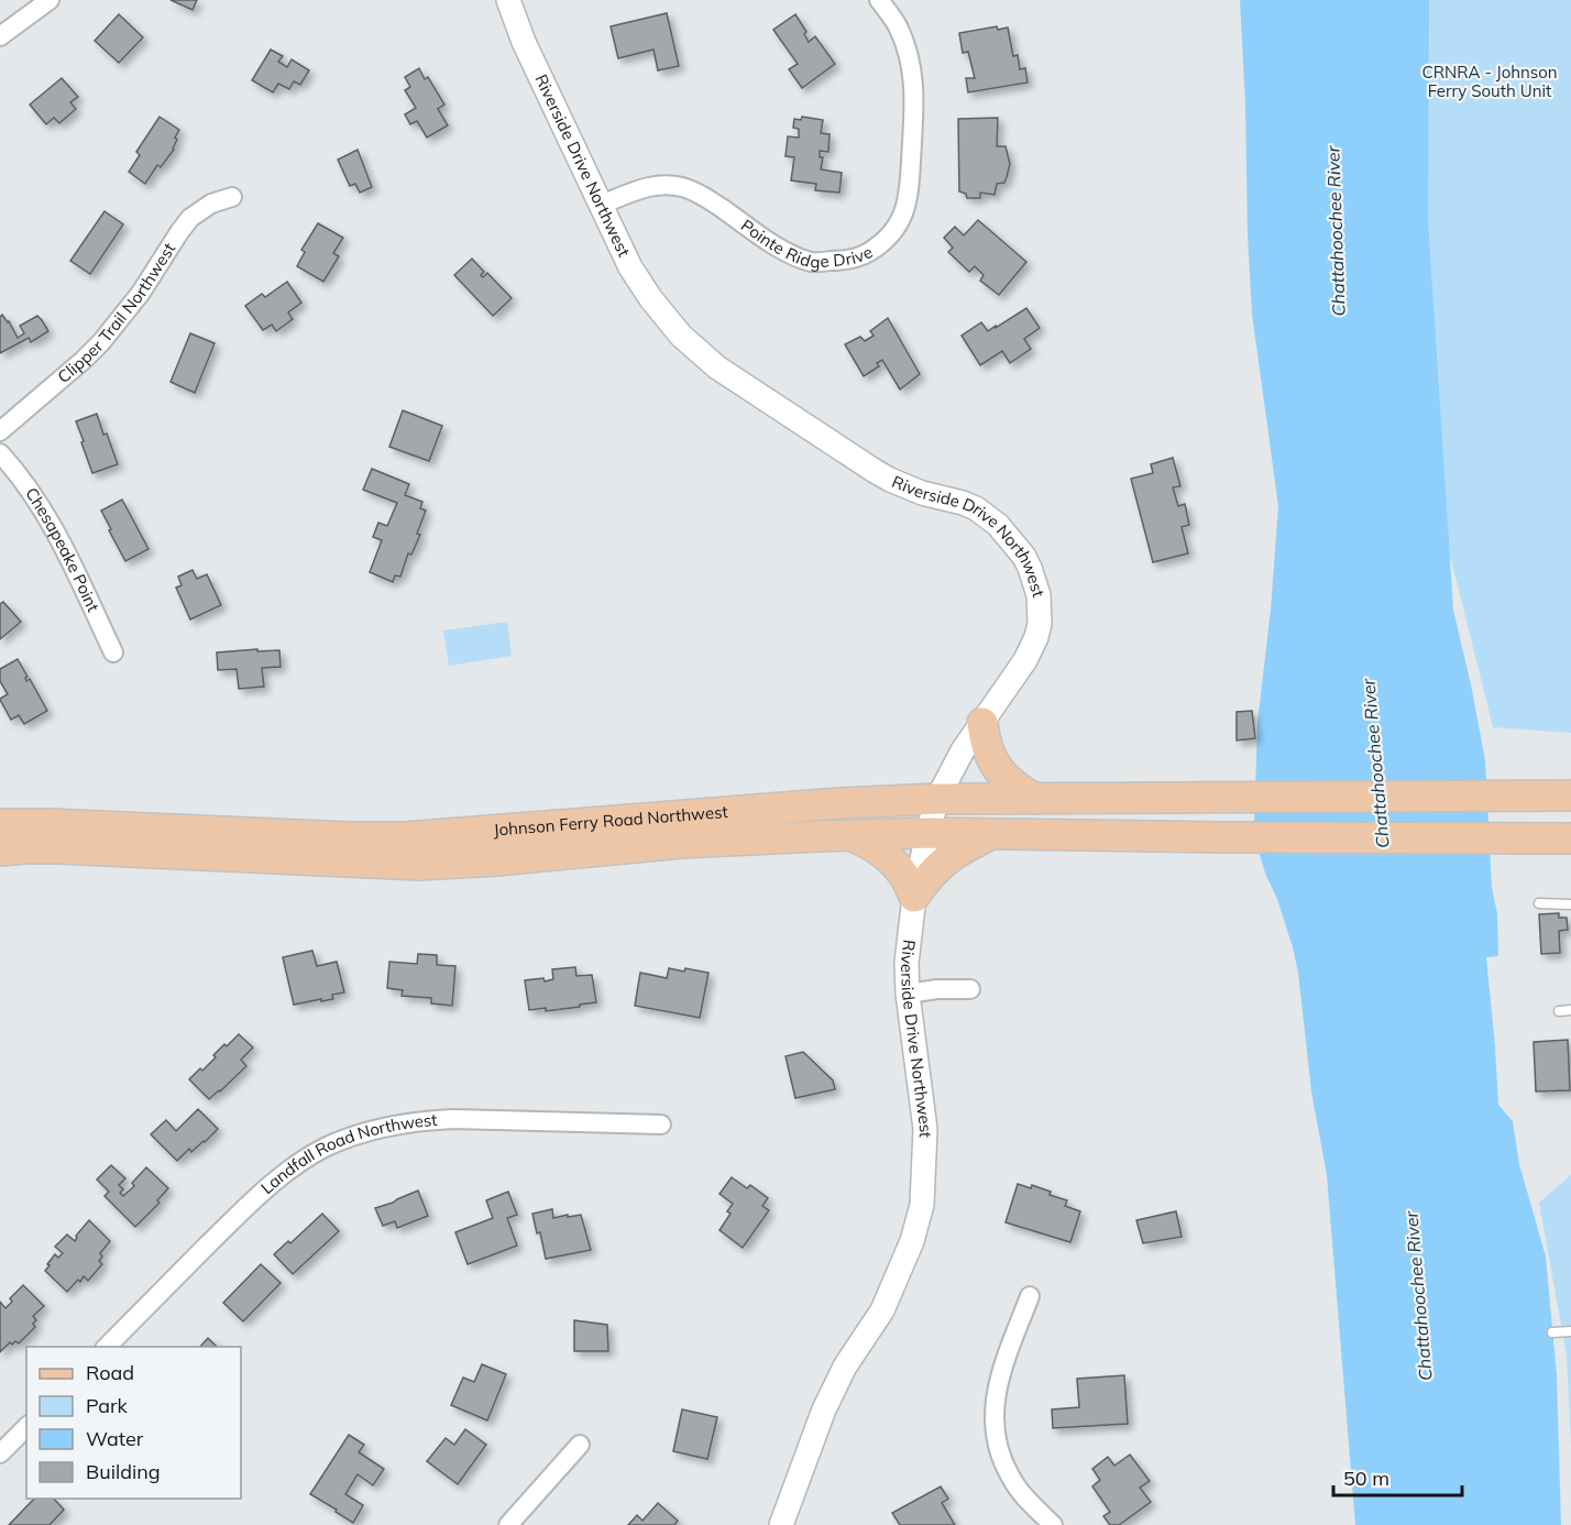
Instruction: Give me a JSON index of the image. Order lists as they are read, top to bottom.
{
  "streets": {
    "main road": ["Johnson Ferry Road Northwest"],
    "street": [
      "Riverside Drive Northwest",
      "Pointe Ridge Drive",
      "Clipper Trail Northwest",
      "Chesapeake Point",
      "Landfall Road Northwest"
    ]
  },
  "crossings": [
    ["Riverside Drive Northwest", "Pointe Ridge Drive"],
    ["Riverside Drive Northwest", "Johnson Ferry Road Northwest"]
  ],
  "water": ["Chattahoochee River"],
  "parks": ["CRNRA - Johnson Ferry South Unit"],
  "legend": [
    "Road",
    "Park",
    "Water",
    "Building"
  ],
  "scale_bar": "50 m"
}
